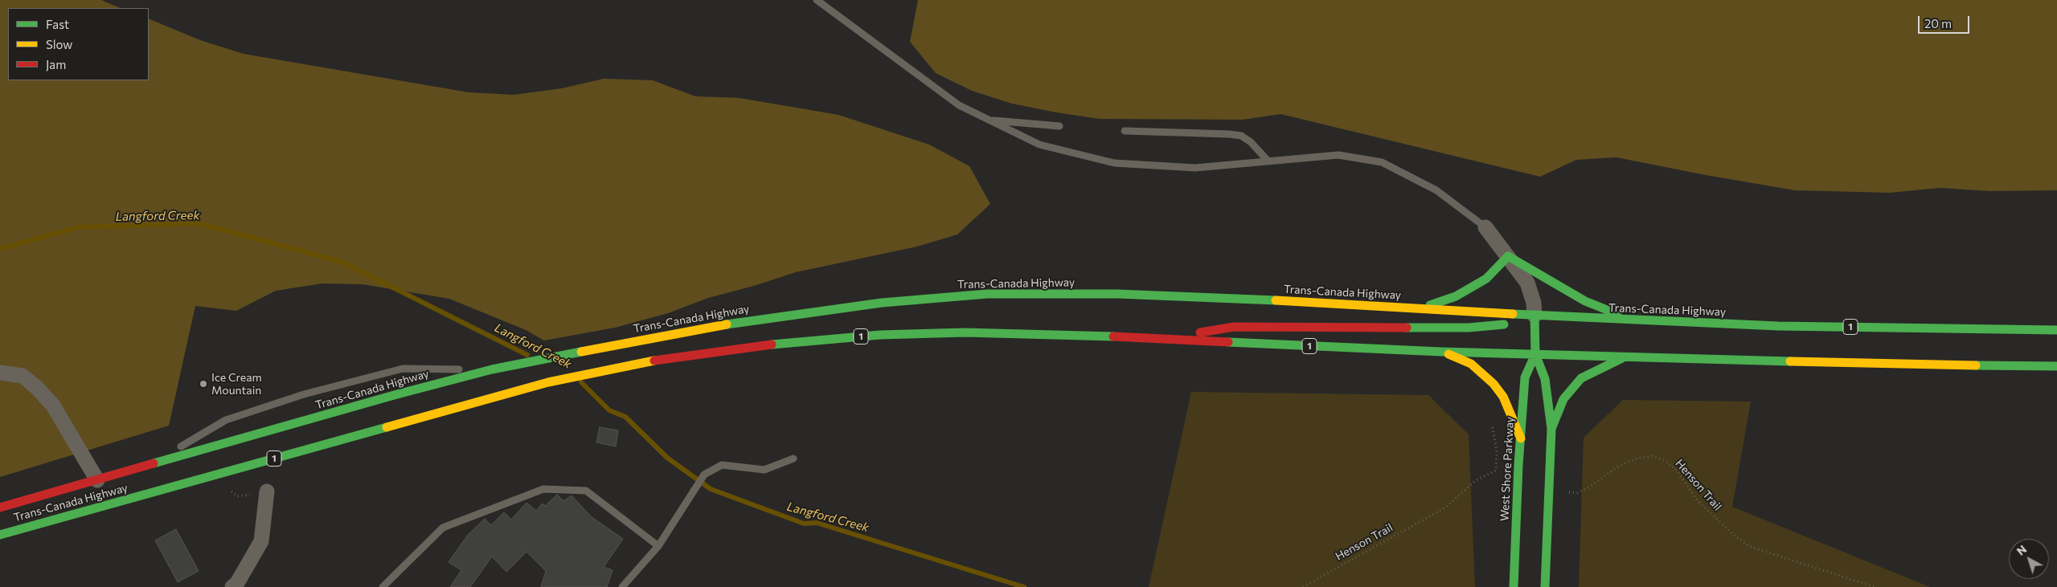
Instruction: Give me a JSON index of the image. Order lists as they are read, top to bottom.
{
  "streets": {
    "main road": ["Trans-Canada Highway", "1", "West Shore Parkway"],
    "path": ["Henson Trail"]
  },
  "crossings": [
    ["Trans-Canada Highway", "West Shore Parkway"]
  ],
  "water": ["Langford Creek"],
  "places": ["Ice Cream Mountain"],
  "legend": ["Fast", "Slow", "Jam"],
  "scale_bar": "20 m",
  "north": "top left"
}
